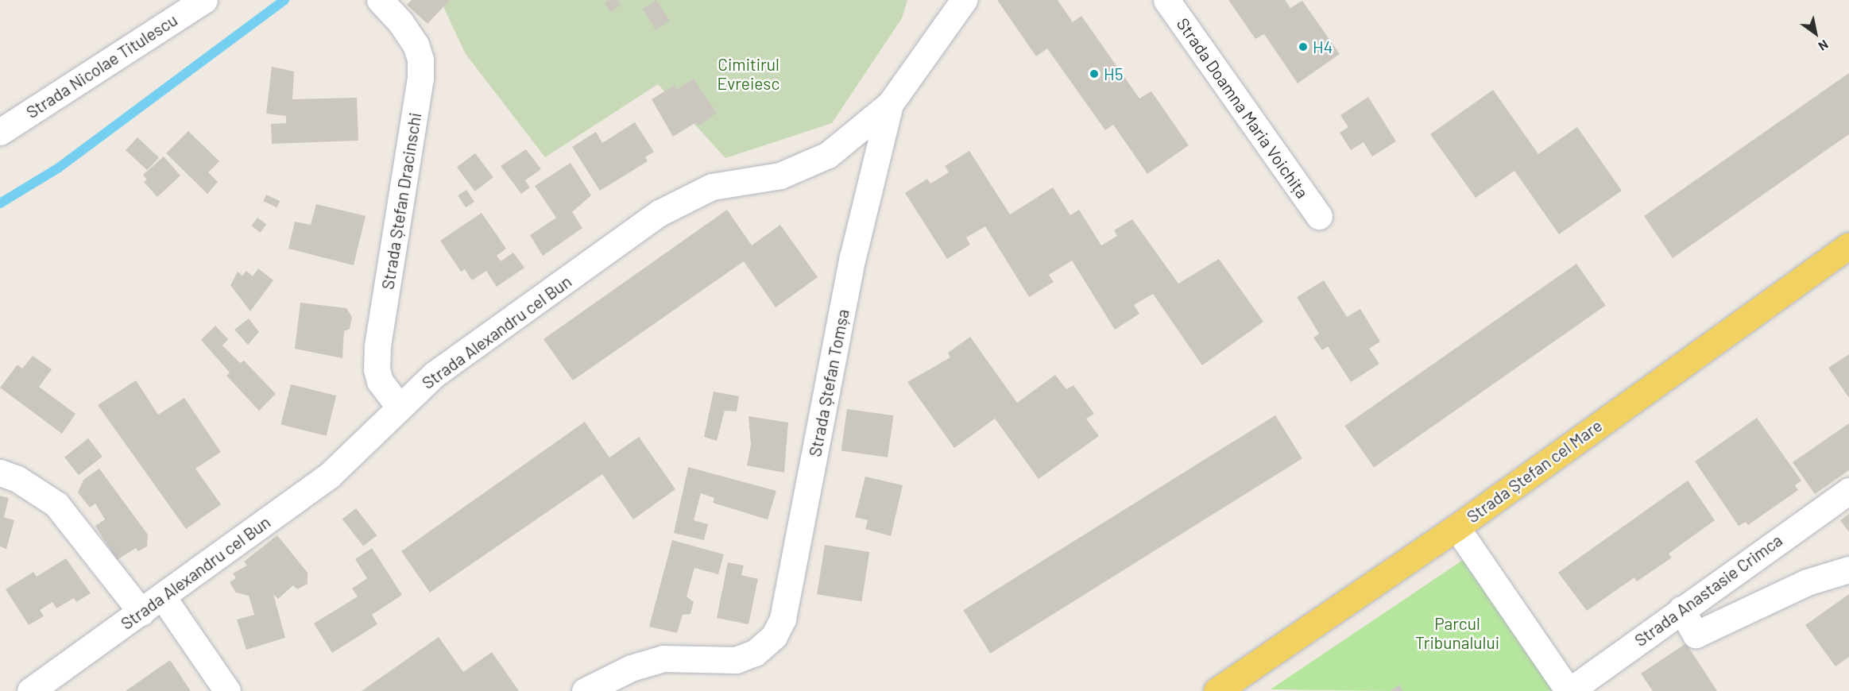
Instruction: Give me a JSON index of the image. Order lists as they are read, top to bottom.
{
  "streets": {
    "main road": ["Strada Ștefan cel Mare"],
    "street": [
      "Strada Nicolae Titulescu",
      "Strada Doamna Maria Voichița",
      "Strada Ștefan Dracinschi",
      "Strada Alexandru cel Bun",
      "Strada Ștefan Tomșa",
      "Strada Anastasie Crimca"
    ]
  },
  "crossings": [
    ["Strada Ștefan Dracinschi", "Strada Alexandru cel Bun"],
    ["Strada Alexandru cel Bun", "Strada Ștefan Tomșa"],
    ["Strada Ștefan cel Mare", "Strada Anastasie Crimca"]
  ],
  "parks": ["Cimitirul Evreiesc", "Parcul Tribunalului"],
  "places": ["H4", "H5"],
  "north": "bottom right"
}
